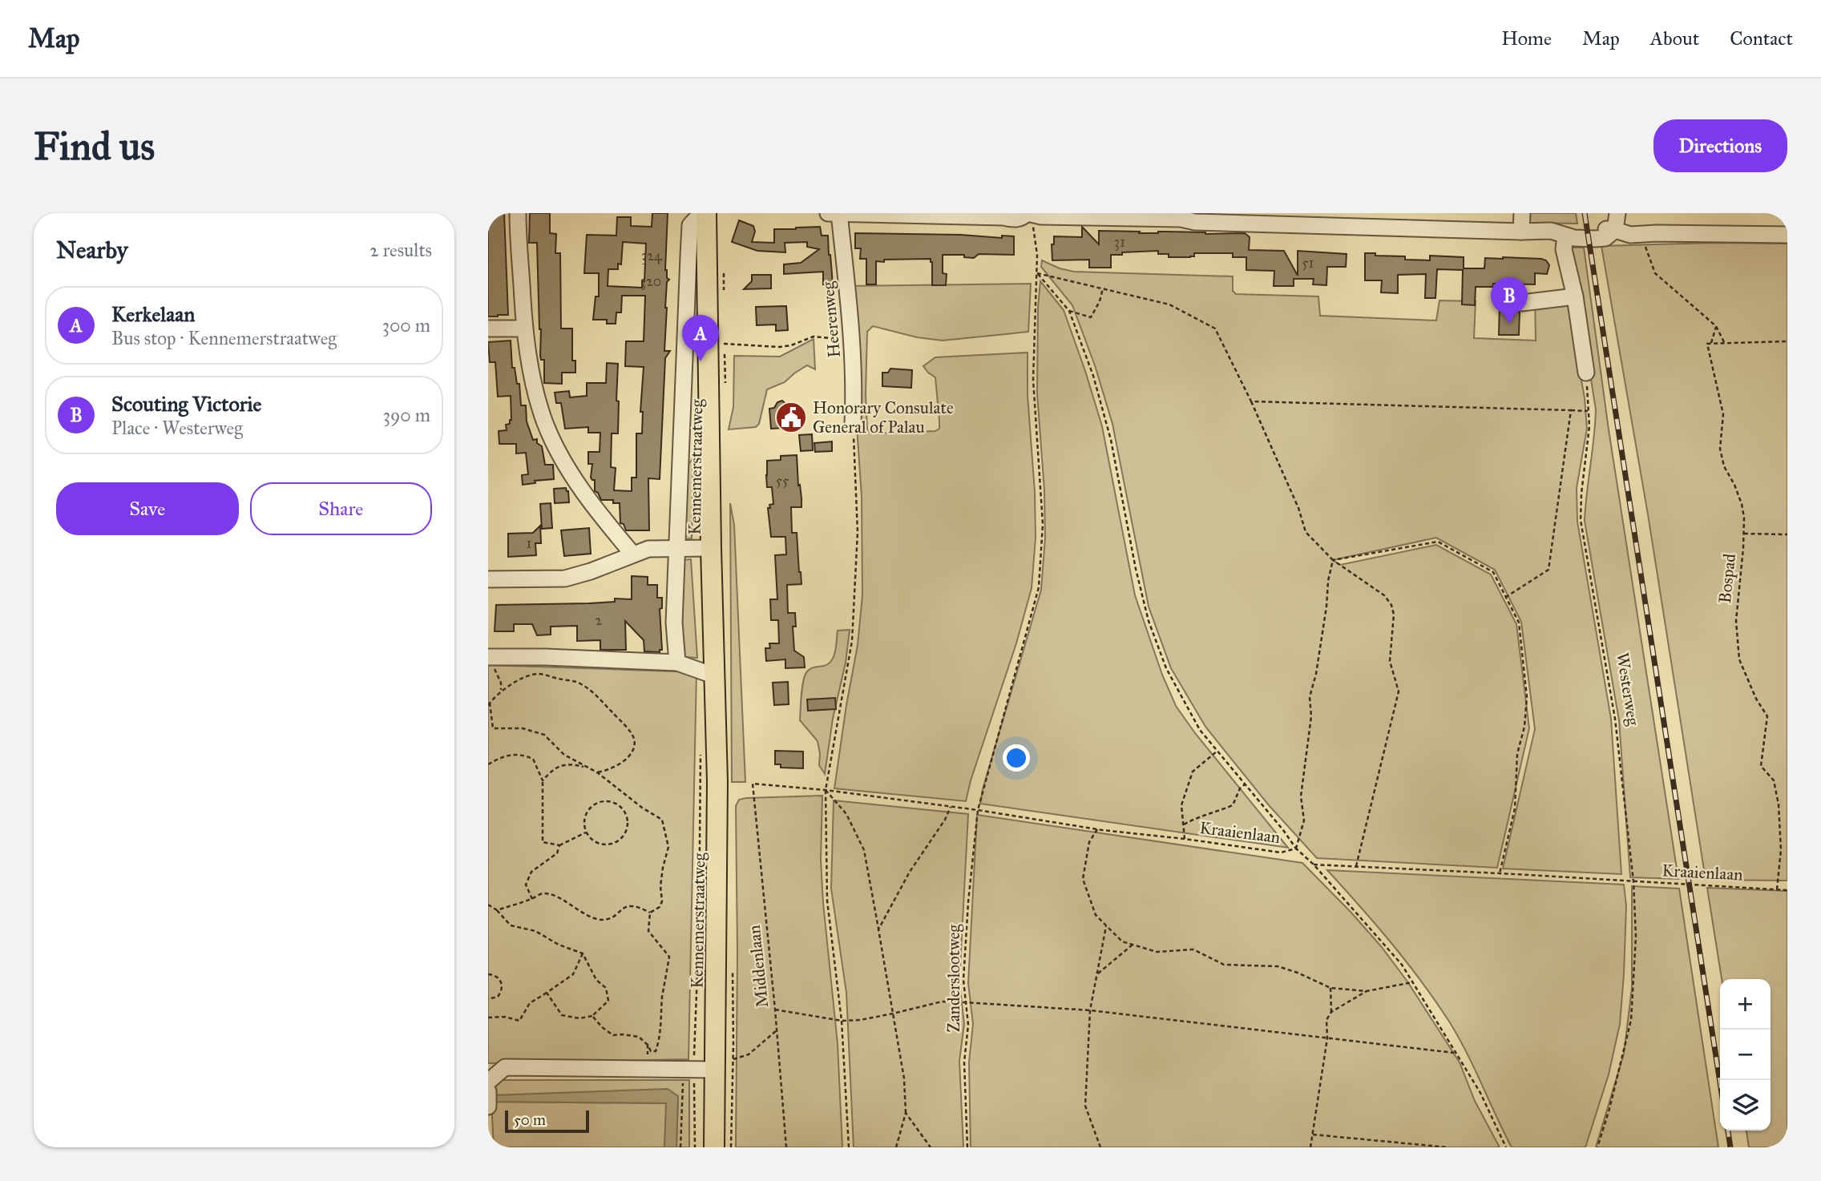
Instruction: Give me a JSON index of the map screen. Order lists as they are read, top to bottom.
{
  "streets": {
    "main road": ["Kennemerstraatweg"],
    "street": ["Heerenweg"],
    "path": [
      "Bospad",
      "Westerweg",
      "Kraaienlaan",
      "Middenlaan",
      "Zanderslootweg"
    ]
  },
  "crossings": [
    ["Bospad", "Kraaienlaan"],
    ["Westerweg", "Kraaienlaan"],
    ["Kraaienlaan", "Middenlaan"],
    ["Kraaienlaan", "Zanderslootweg"]
  ],
  "places": {
    "public building": ["Honorary Consulate General of Palau"]
  },
  "house_numbers": [
    "31",
    "324",
    "51",
    "320",
    "55",
    "1",
    "2"
  ],
  "scale_bar": "50 m",
  "page": {
    "header": "Map",
    "nav": [
      "Home",
      "Map",
      "About",
      "Contact"
    ],
    "buttons": [
      "Directions",
      ["Save", "Share"]
    ],
    "title": "Find us",
    "heading": ["Nearby", "2 results"],
    "pins": ["B", "A"],
    "list": [
      {
        "mark": "A",
        "name": "Kerkelaan",
        "note": "Bus stop · Kennemerstraatweg",
        "value": "300 m"
      },
      {
        "mark": "B",
        "name": "Scouting Victorie",
        "note": "Place · Westerweg",
        "value": "390 m"
      }
    ],
    "map_buttons": ["+", "−"],
    "scale": "50 m"
  }
}
